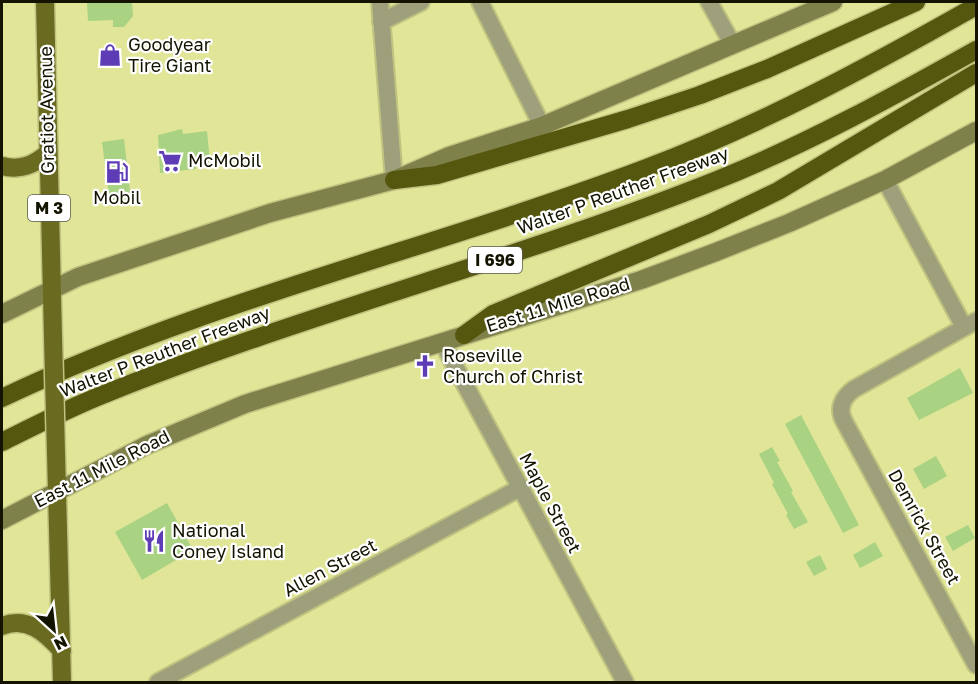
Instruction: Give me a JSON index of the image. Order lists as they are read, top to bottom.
{
  "streets": {
    "highway": ["Walter P Reuther Freeway", "I 696"],
    "main road": ["Gratiot Avenue", "M 3", "East 11 Mile Road"],
    "street": ["Maple Street", "Demrick Street", "Allen Street"]
  },
  "crossings": [
    ["Gratiot Avenue", "M 3"],
    ["M 3", "East 11 Mile Road"],
    ["East 11 Mile Road", "Maple Street"],
    ["Maple Street", "Allen Street"]
  ],
  "places": {
    "shop": ["Goodyear Tire Giant"],
    "supermarket": ["McMobil"],
    "fuel station": ["Mobil"],
    "church": ["Roseville Church of Christ"],
    "restaurant": ["National Coney Island"]
  },
  "north": "bottom right"
}
